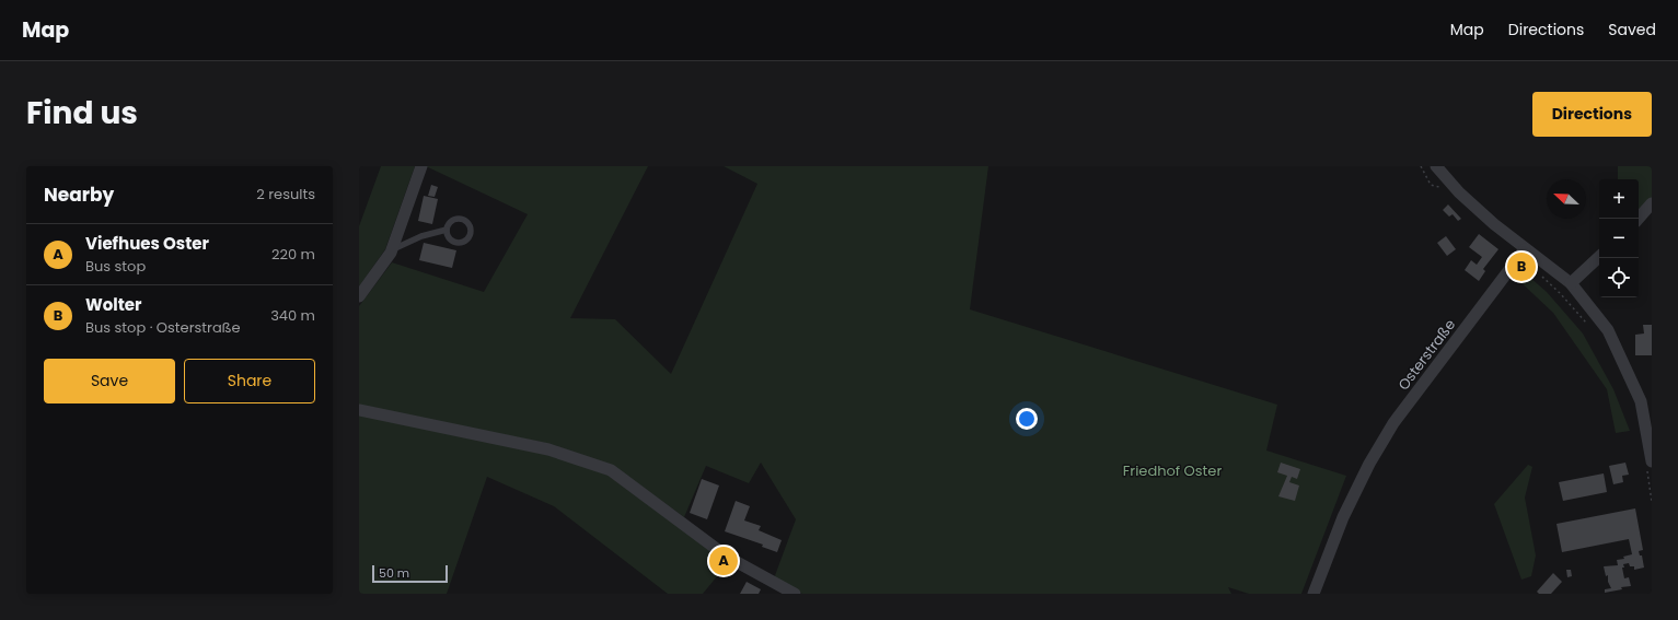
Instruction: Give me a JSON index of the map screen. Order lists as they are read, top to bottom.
{
  "streets": {
    "street": ["Osterstraße"]
  },
  "parks": ["Friedhof Oster"],
  "scale_bar": "50 m",
  "north": "top left",
  "page": {
    "header": "Map",
    "nav": ["Map", "Directions", "Saved"],
    "title": "Find us",
    "buttons": [
      "Directions",
      ["Save", "Share"]
    ],
    "heading": ["Nearby", "2 results"],
    "map_buttons": ["+", "−"],
    "list": [
      {
        "mark": "A",
        "name": "Viefhues Oster",
        "note": "Bus stop",
        "value": "220 m"
      },
      {
        "mark": "B",
        "name": "Wolter",
        "note": "Bus stop · Osterstraße",
        "value": "340 m"
      }
    ],
    "pins": ["B", "A"],
    "scale": "50 m"
  }
}
